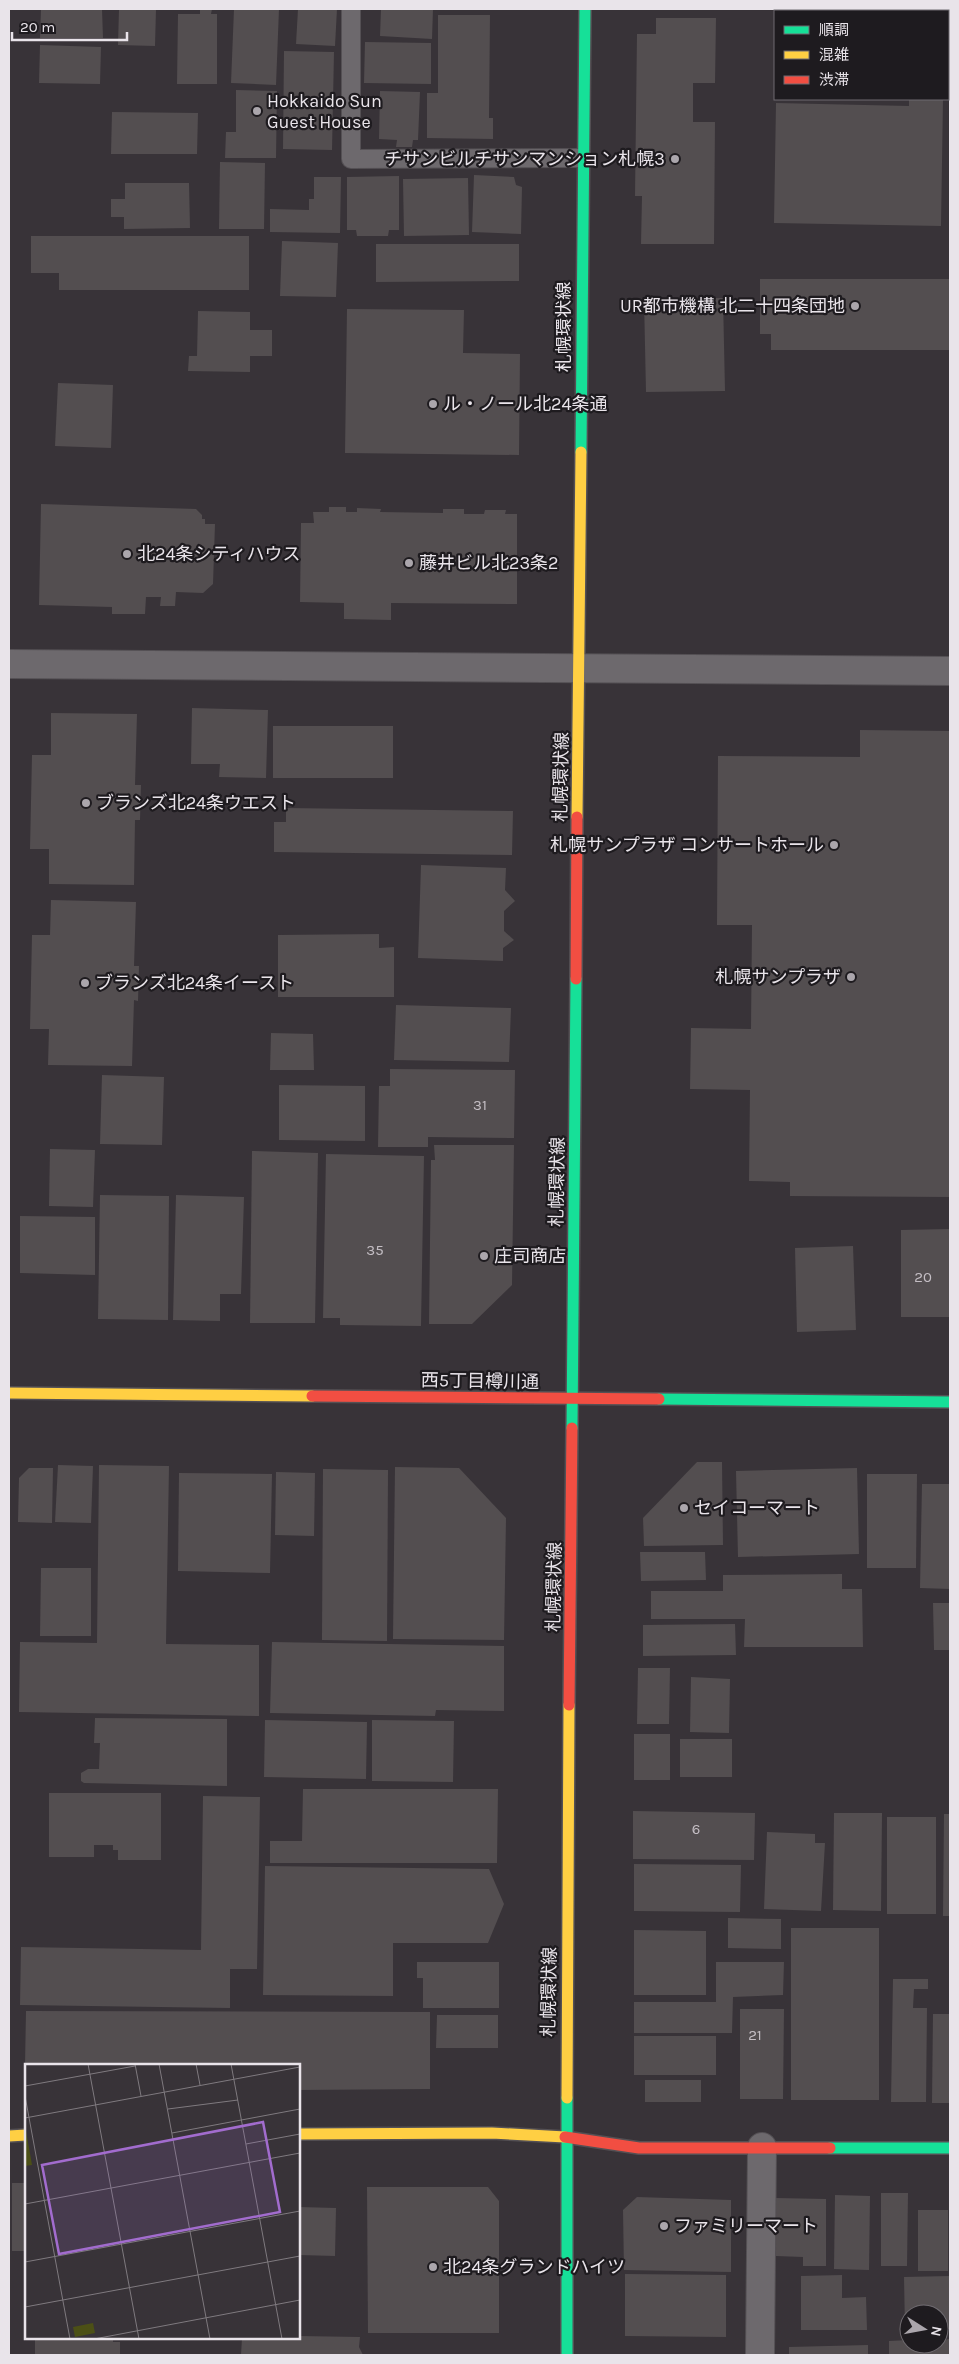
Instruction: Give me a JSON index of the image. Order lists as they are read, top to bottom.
{
  "streets": {
    "main road": ["札幌環状線", "西5丁目樽川通"]
  },
  "crossings": [
    ["札幌環状線", "西5丁目樽川通"]
  ],
  "places": [
    "Hokkaido Sun Guest House",
    "チサンビルチサンマンション札幌3",
    "UR都市機構 北二十四条団地",
    "ル・ノール北24条通",
    "北24条シティハウス",
    "藤井ビル北23条2",
    "ブランズ北24条ウエスト",
    "札幌サンプラザ コンサートホール",
    "札幌サンプラザ",
    "ブランズ北24条イースト",
    "庄司商店",
    "セイコーマート",
    "ファミリーマート",
    "北24条グランドハイツ"
  ],
  "house_numbers": [
    "31",
    "35",
    "20",
    "6",
    "21"
  ],
  "legend": ["順調", "混雑", "渋滞"],
  "scale_bar": "20 m",
  "north": "right"
}
